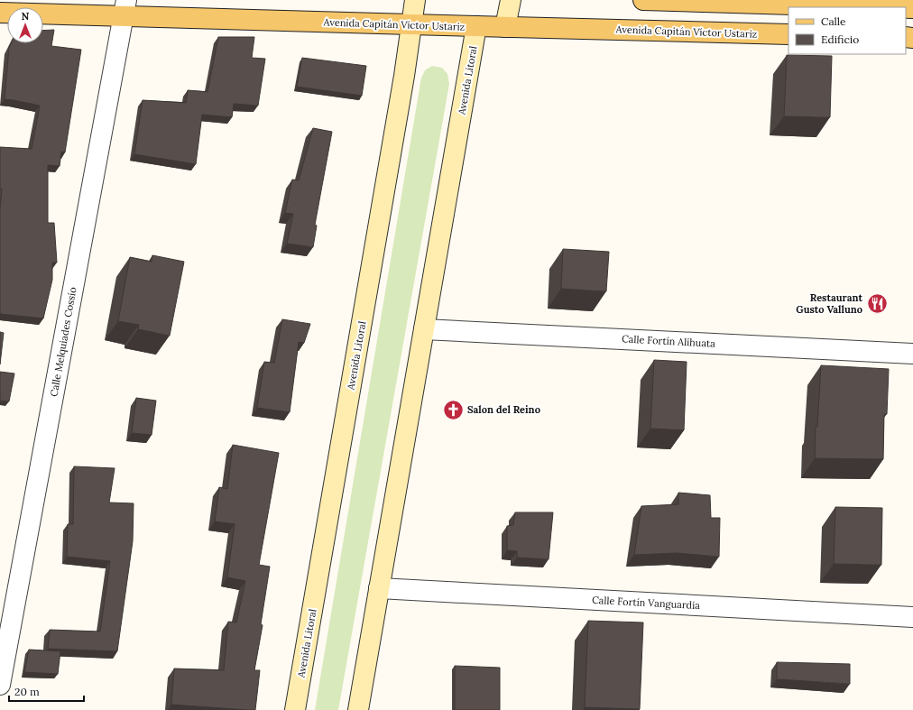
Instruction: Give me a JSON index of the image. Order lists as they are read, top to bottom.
{
  "streets": {
    "main road": ["Avenida Capitán Víctor Ustariz", "Avenida Litoral"],
    "street": ["Calle Fortín Alihuata", "Calle Melquiades Cossío", "Calle Fortín Vanguardia"]
  },
  "crossings": [
    ["Avenida Capitán Víctor Ustariz", "Avenida Litoral"],
    ["Avenida Capitán Víctor Ustariz", "Calle Melquiades Cossío"],
    ["Avenida Litoral", "Calle Fortín Alihuata"],
    ["Avenida Litoral", "Calle Fortín Vanguardia"]
  ],
  "places": {
    "restaurant": ["Restaurant Gusto Valluno"],
    "church": ["Salon del Reino"]
  },
  "legend": ["Calle", "Edificio"],
  "scale_bar": "20 m",
  "north": "top"
}
